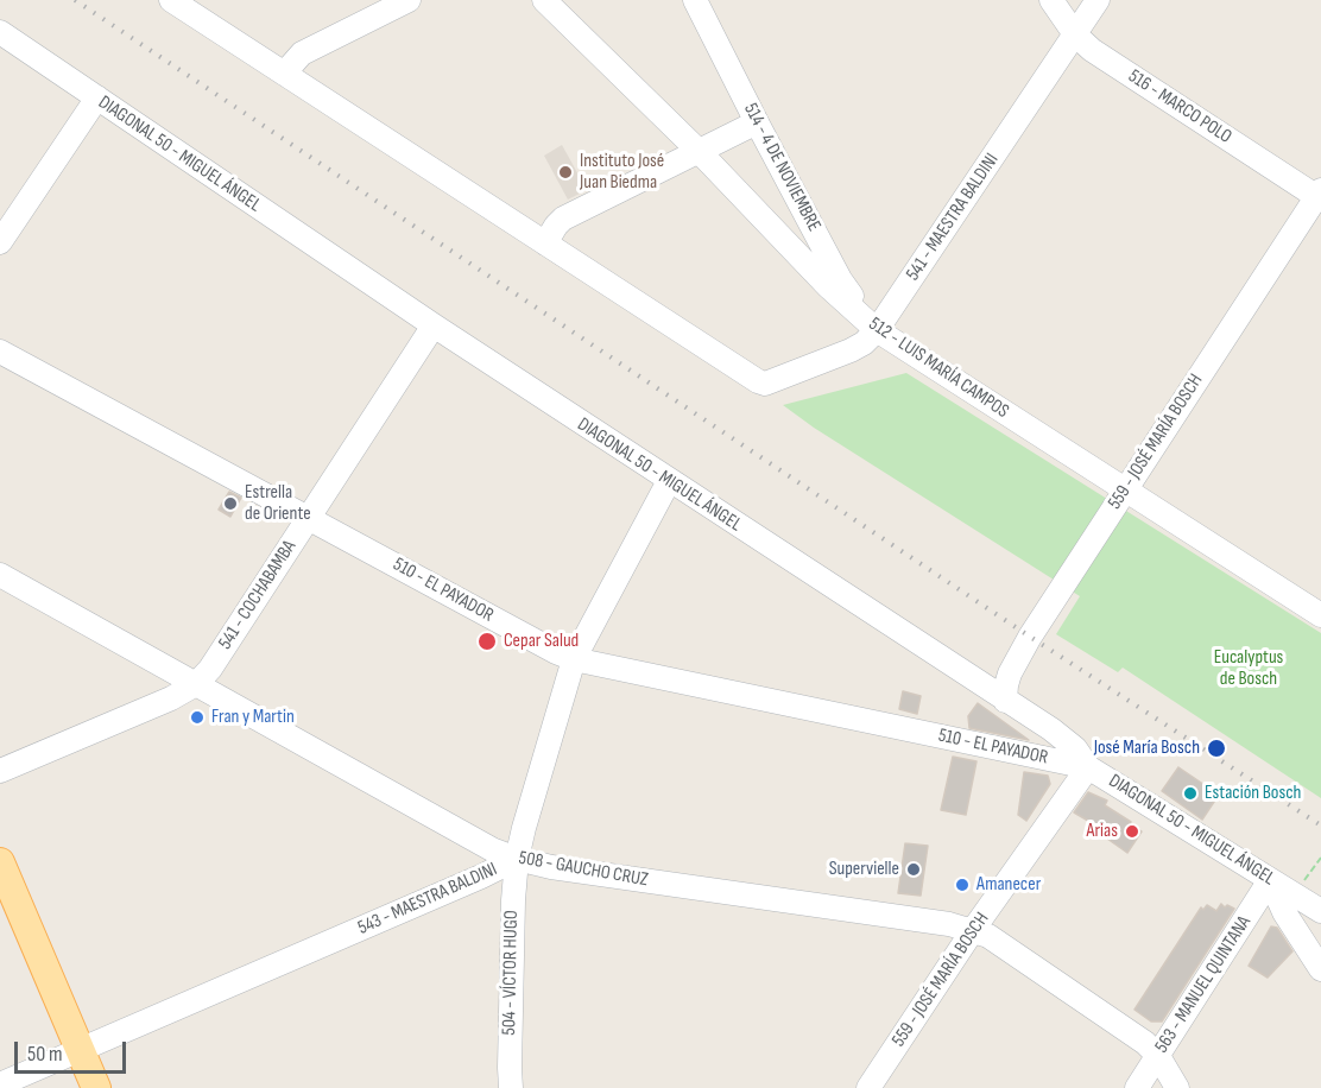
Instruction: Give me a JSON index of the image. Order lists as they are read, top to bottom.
{
  "streets": {
    "street": [
      "516 - MARCO POLO",
      "DIAGONAL 50 - MIGUEL ÁNGEL",
      "514 - 4 DE NOVIEMBRE",
      "541 - MAESTRA BALDINI",
      "512 - LUIS MARÍA CAMPOS",
      "559 - JOSÉ MARÍA BOSCH",
      "510 - EL PAYADOR",
      "541 - COCHABAMBA",
      "508 - GAUCHO CRUZ",
      "543 - MAESTRA BALDINI",
      "504 - VÍCTOR HUGO",
      "563 - MANUEL QUINTANA"
    ]
  },
  "crossings": [
    ["516 - MARCO POLO", "541 - MAESTRA BALDINI"],
    ["516 - MARCO POLO", "559 - JOSÉ MARÍA BOSCH"],
    ["DIAGONAL 50 - MIGUEL ÁNGEL", "559 - JOSÉ MARÍA BOSCH"],
    ["DIAGONAL 50 - MIGUEL ÁNGEL", "510 - EL PAYADOR"],
    ["DIAGONAL 50 - MIGUEL ÁNGEL", "541 - COCHABAMBA"],
    ["DIAGONAL 50 - MIGUEL ÁNGEL", "543 - MAESTRA BALDINI"],
    ["DIAGONAL 50 - MIGUEL ÁNGEL", "563 - MANUEL QUINTANA"],
    ["514 - 4 DE NOVIEMBRE", "541 - MAESTRA BALDINI"],
    ["514 - 4 DE NOVIEMBRE", "512 - LUIS MARÍA CAMPOS"],
    ["541 - MAESTRA BALDINI", "512 - LUIS MARÍA CAMPOS"],
    ["512 - LUIS MARÍA CAMPOS", "559 - JOSÉ MARÍA BOSCH"],
    ["559 - JOSÉ MARÍA BOSCH", "510 - EL PAYADOR"],
    ["559 - JOSÉ MARÍA BOSCH", "508 - GAUCHO CRUZ"],
    ["510 - EL PAYADOR", "541 - COCHABAMBA"],
    ["510 - EL PAYADOR", "543 - MAESTRA BALDINI"],
    ["541 - COCHABAMBA", "508 - GAUCHO CRUZ"],
    ["508 - GAUCHO CRUZ", "543 - MAESTRA BALDINI"],
    ["508 - GAUCHO CRUZ", "504 - VÍCTOR HUGO"],
    ["508 - GAUCHO CRUZ", "563 - MANUEL QUINTANA"],
    ["543 - MAESTRA BALDINI", "504 - VÍCTOR HUGO"]
  ],
  "parks": ["Eucalyptus de Bosch"],
  "places": [
    "Instituto José Juan Biedma",
    "Estrella de Oriente",
    "Cepar Salud",
    "Fran y Martin",
    "José María Bosch",
    "Estación Bosch",
    "Arias",
    "Supervielle",
    "Amanecer"
  ],
  "scale_bar": "50 m"
}
